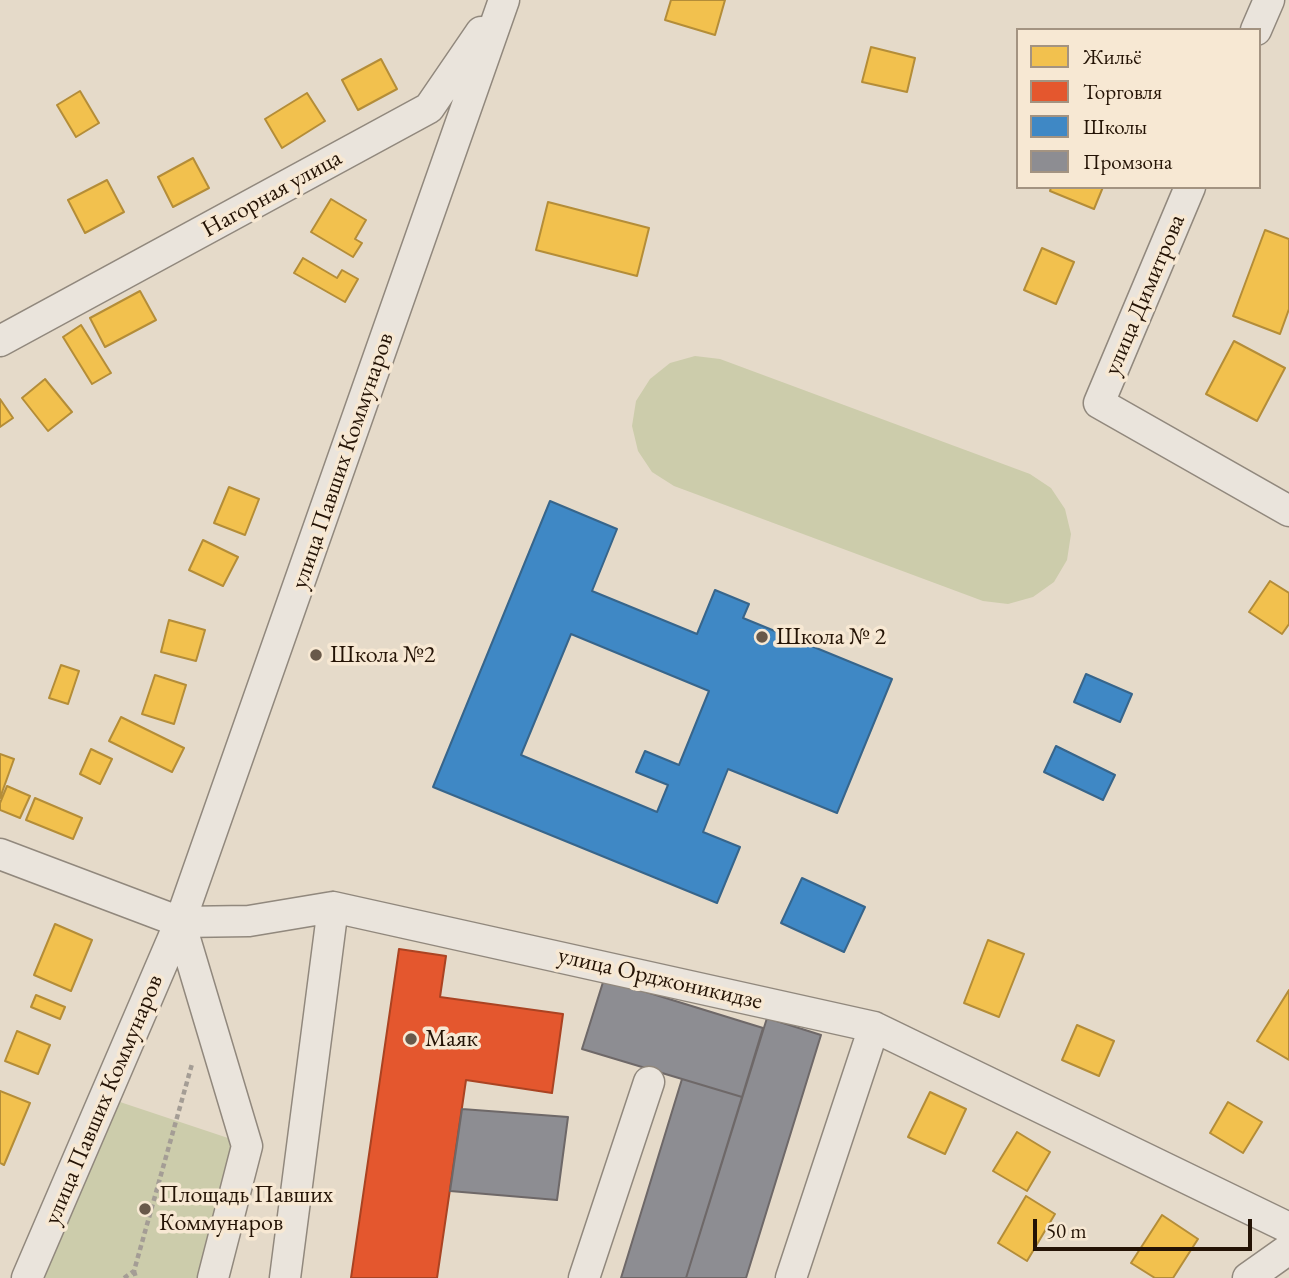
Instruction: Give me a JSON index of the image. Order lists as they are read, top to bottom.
{
  "streets": {
    "street": [
      "Нагорная улица",
      "улица Димитрова",
      "улица Павших Коммунаров",
      "улица Орджоникидзе"
    ]
  },
  "crossings": [
    ["Нагорная улица", "улица Павших Коммунаров"],
    ["улица Павших Коммунаров", "улица Орджоникидзе"]
  ],
  "places": [
    "Школа № 2",
    "Школа №2",
    "Маяк",
    "Площадь Павших Коммунаров"
  ],
  "legend": [
    "Жильё",
    "Торговля",
    "Школы",
    "Промзона"
  ],
  "scale_bar": "50 m"
}
